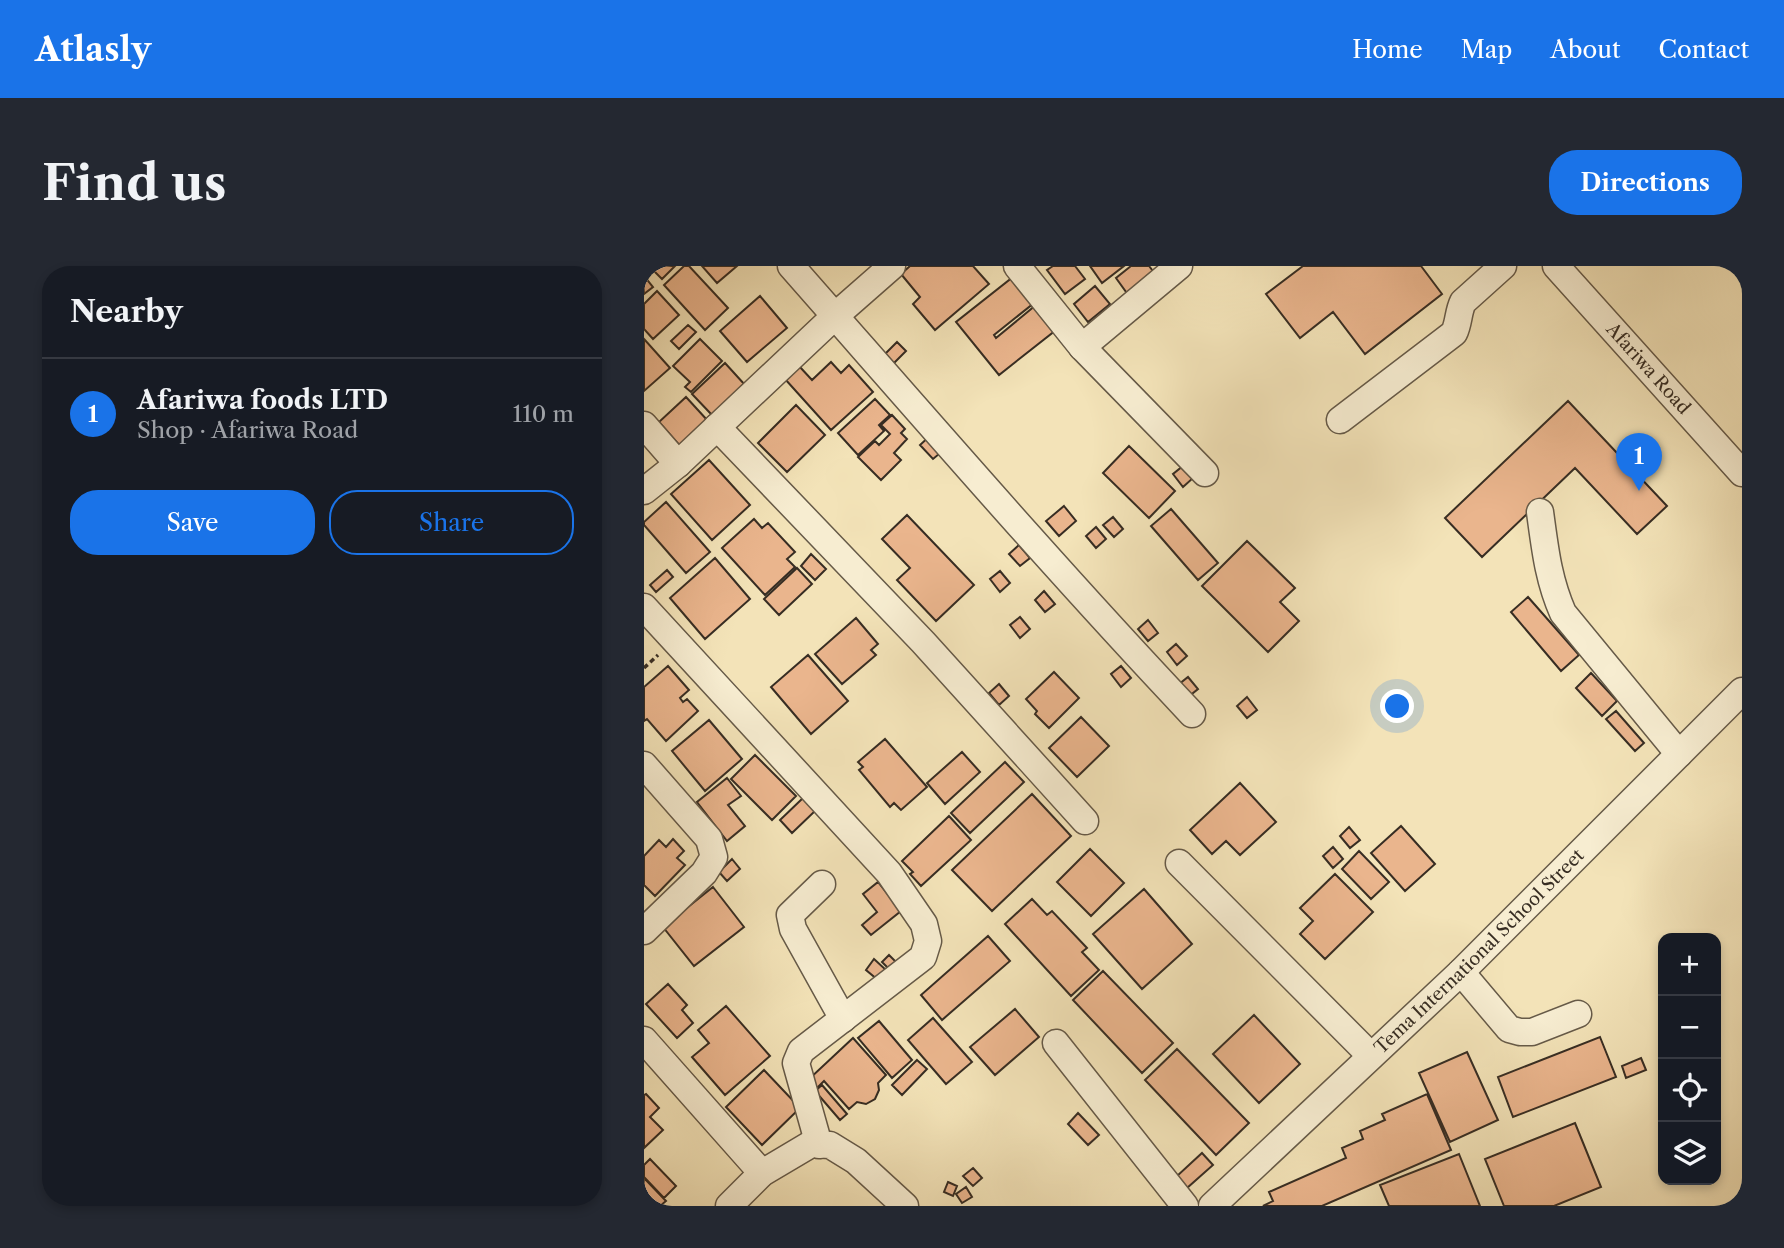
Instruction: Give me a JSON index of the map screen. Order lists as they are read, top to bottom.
{
  "streets": {
    "street": ["Afariwa Road", "Tema International School Street"]
  },
  "page": {
    "header": "Atlasly",
    "nav": [
      "Home",
      "Map",
      "About",
      "Contact"
    ],
    "buttons": [
      "Directions",
      ["Save", "Share"]
    ],
    "title": "Find us",
    "heading": "Nearby",
    "list": [
      {
        "mark": "1",
        "name": "Afariwa foods LTD",
        "note": "Shop · Afariwa Road",
        "value": "110 m"
      }
    ],
    "pins": "1",
    "map_buttons": ["+", "−"]
  }
}
